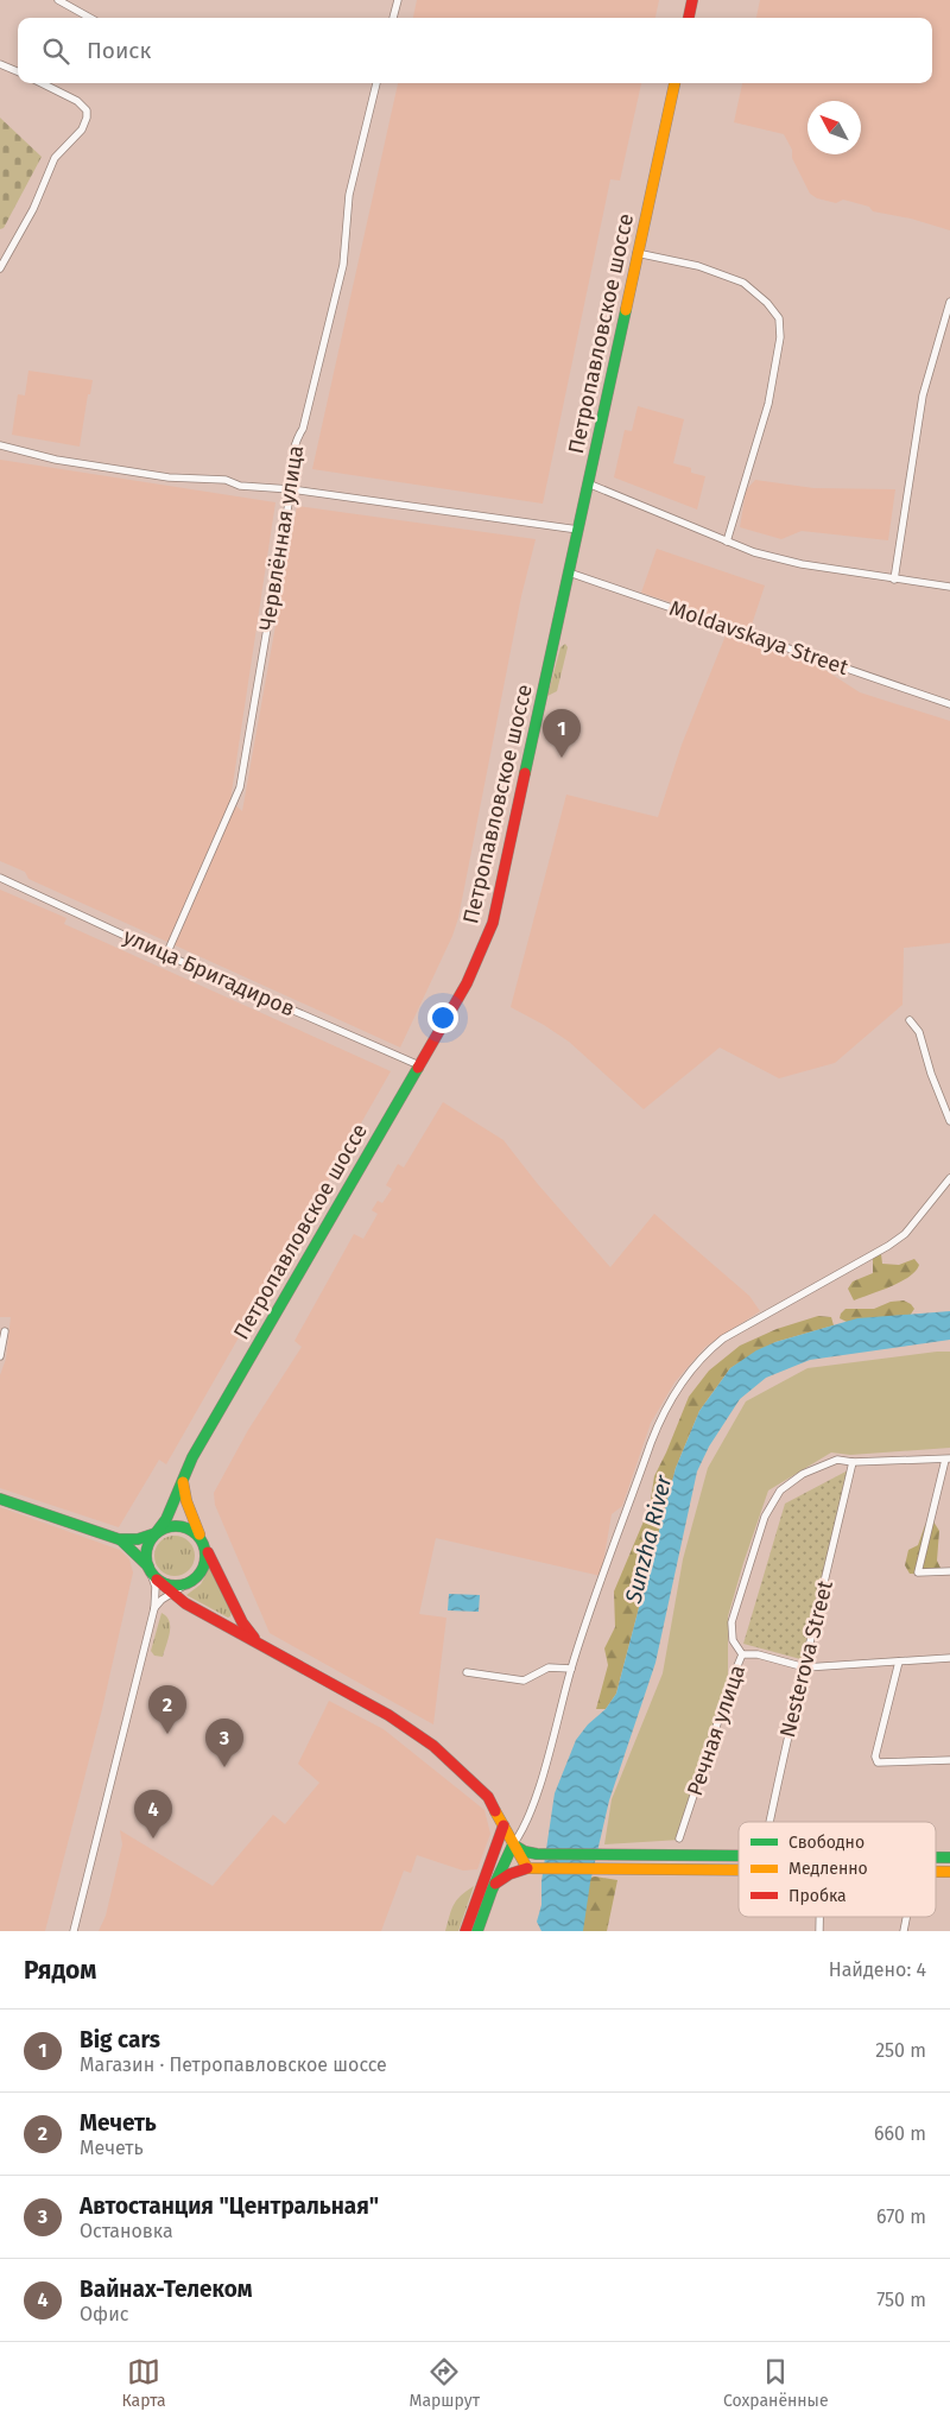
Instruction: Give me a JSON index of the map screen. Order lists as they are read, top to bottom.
{
  "streets": {
    "main road": ["Петропавловское шоссе"],
    "street": [
      "Червлённая улица",
      "Moldavskaya Street",
      "улица Бригадиров",
      "Nesterova Street",
      "Речная улица"
    ]
  },
  "crossings": [
    ["Петропавловское шоссе", "Moldavskaya Street"],
    ["Петропавловское шоссе", "улица Бригадиров"],
    ["Червлённая улица", "улица Бригадиров"],
    ["Nesterova Street", "Речная улица"]
  ],
  "water": ["Sunzha River"],
  "legend": ["Свободно", "Медленно", "Пробка"],
  "north": "top left",
  "page": {
    "search": "Поиск",
    "pins": [
      "1",
      "2",
      "3",
      "4"
    ],
    "heading": ["Рядом", "Найдено: 4"],
    "list": [
      {
        "mark": "1",
        "name": "Big cars",
        "note": "Магазин · Петропавловское шоссе",
        "value": "250 m"
      },
      {
        "mark": "2",
        "name": "Мечеть",
        "note": "Мечеть",
        "value": "660 m"
      },
      {
        "mark": "3",
        "name": "Автостанция \"Центральная\"",
        "note": "Остановка",
        "value": "670 m"
      },
      {
        "mark": "4",
        "name": "Вайнах-Телеком",
        "note": "Офис",
        "value": "750 m"
      }
    ],
    "nav": ["Карта", "Маршрут", "Сохранённые"]
  }
}
